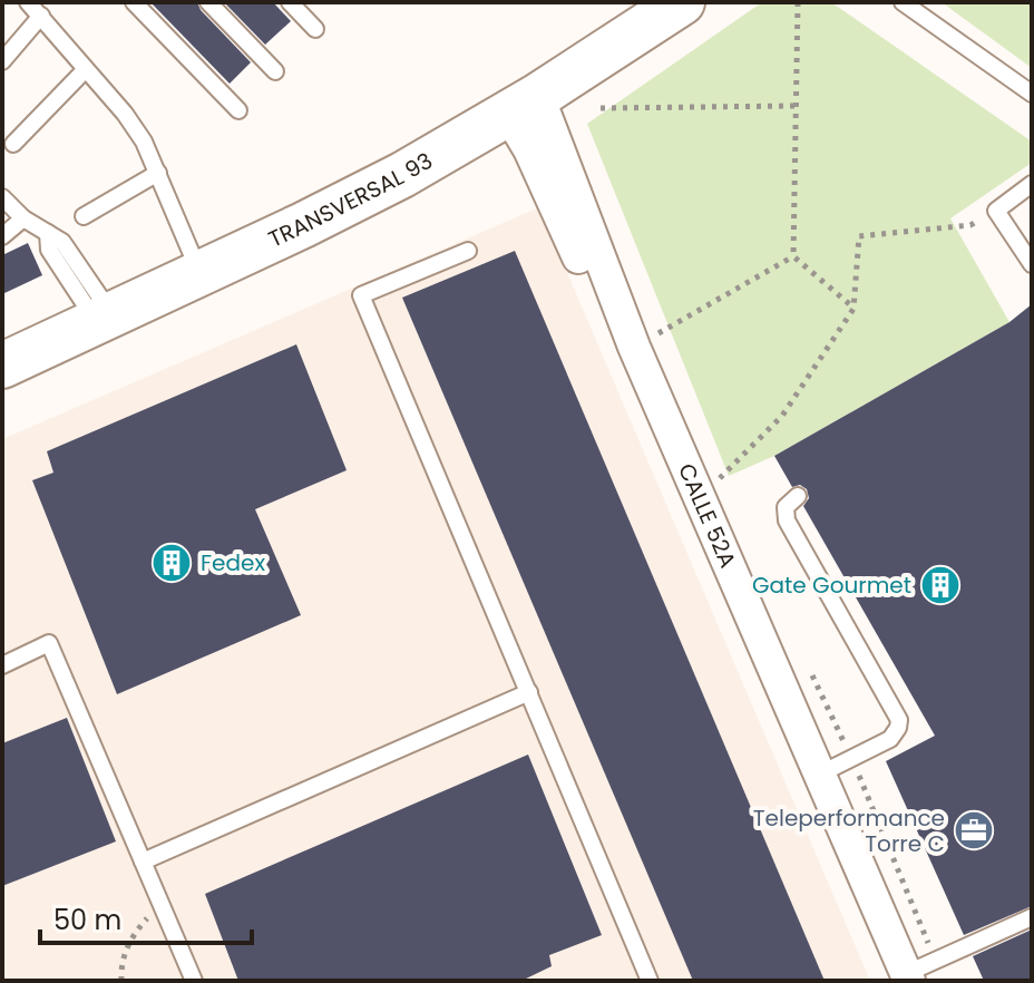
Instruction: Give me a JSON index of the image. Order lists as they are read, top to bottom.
{
  "streets": {
    "main road": ["TRANSVERSAL 93"],
    "street": ["CALLE 52A"]
  },
  "crossings": [
    ["TRANSVERSAL 93", "CALLE 52A"]
  ],
  "places": {
    "building": ["Fedex", "Gate Gourmet"],
    "office": ["Teleperformance Torre C"]
  },
  "scale_bar": "50 m"
}
